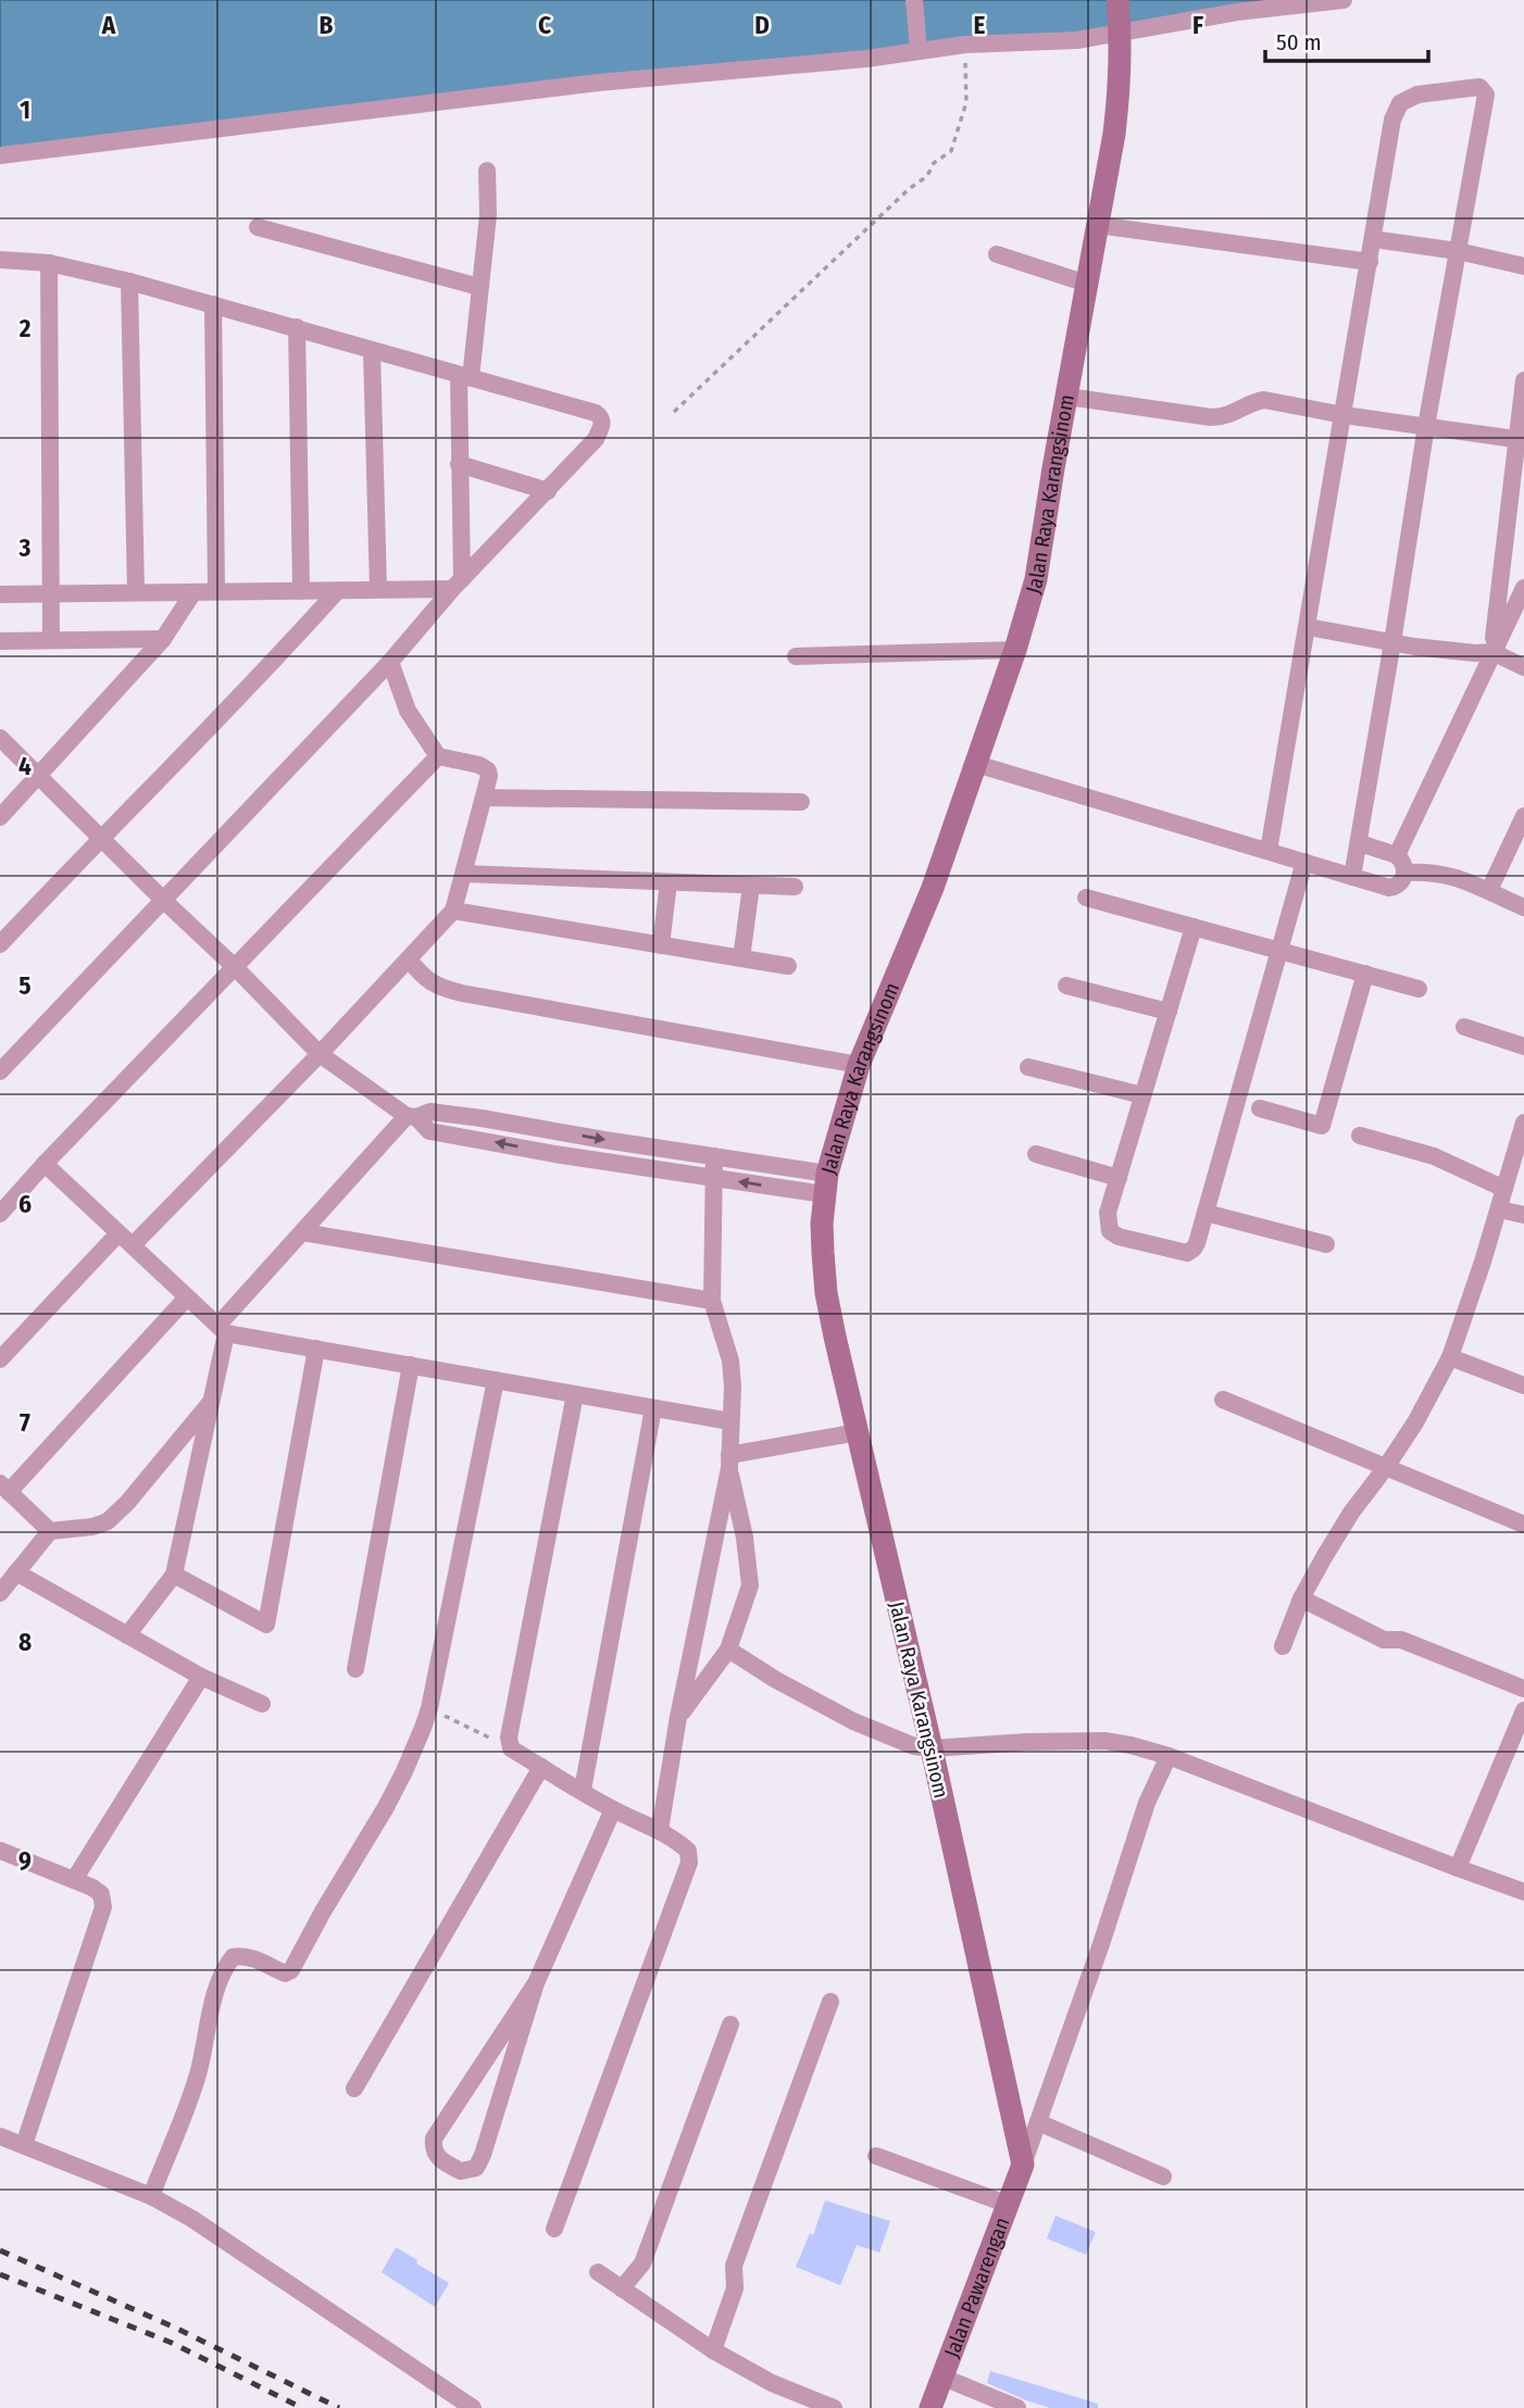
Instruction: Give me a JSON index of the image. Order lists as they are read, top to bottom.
{
  "streets": {
    "street": ["Jalan Raya Karangsinom", "Jalan Pawarengan"]
  },
  "crossings": [
    ["Jalan Raya Karangsinom", "Jalan Pawarengan"]
  ],
  "scale_bar": "50 m",
  "grid": {
    "columns": [
      "A",
      "B",
      "C",
      "D",
      "E",
      "F"
    ],
    "rows": [
      "1",
      "2",
      "3",
      "4",
      "5",
      "6",
      "7",
      "8",
      "9"
    ]
  }
}
